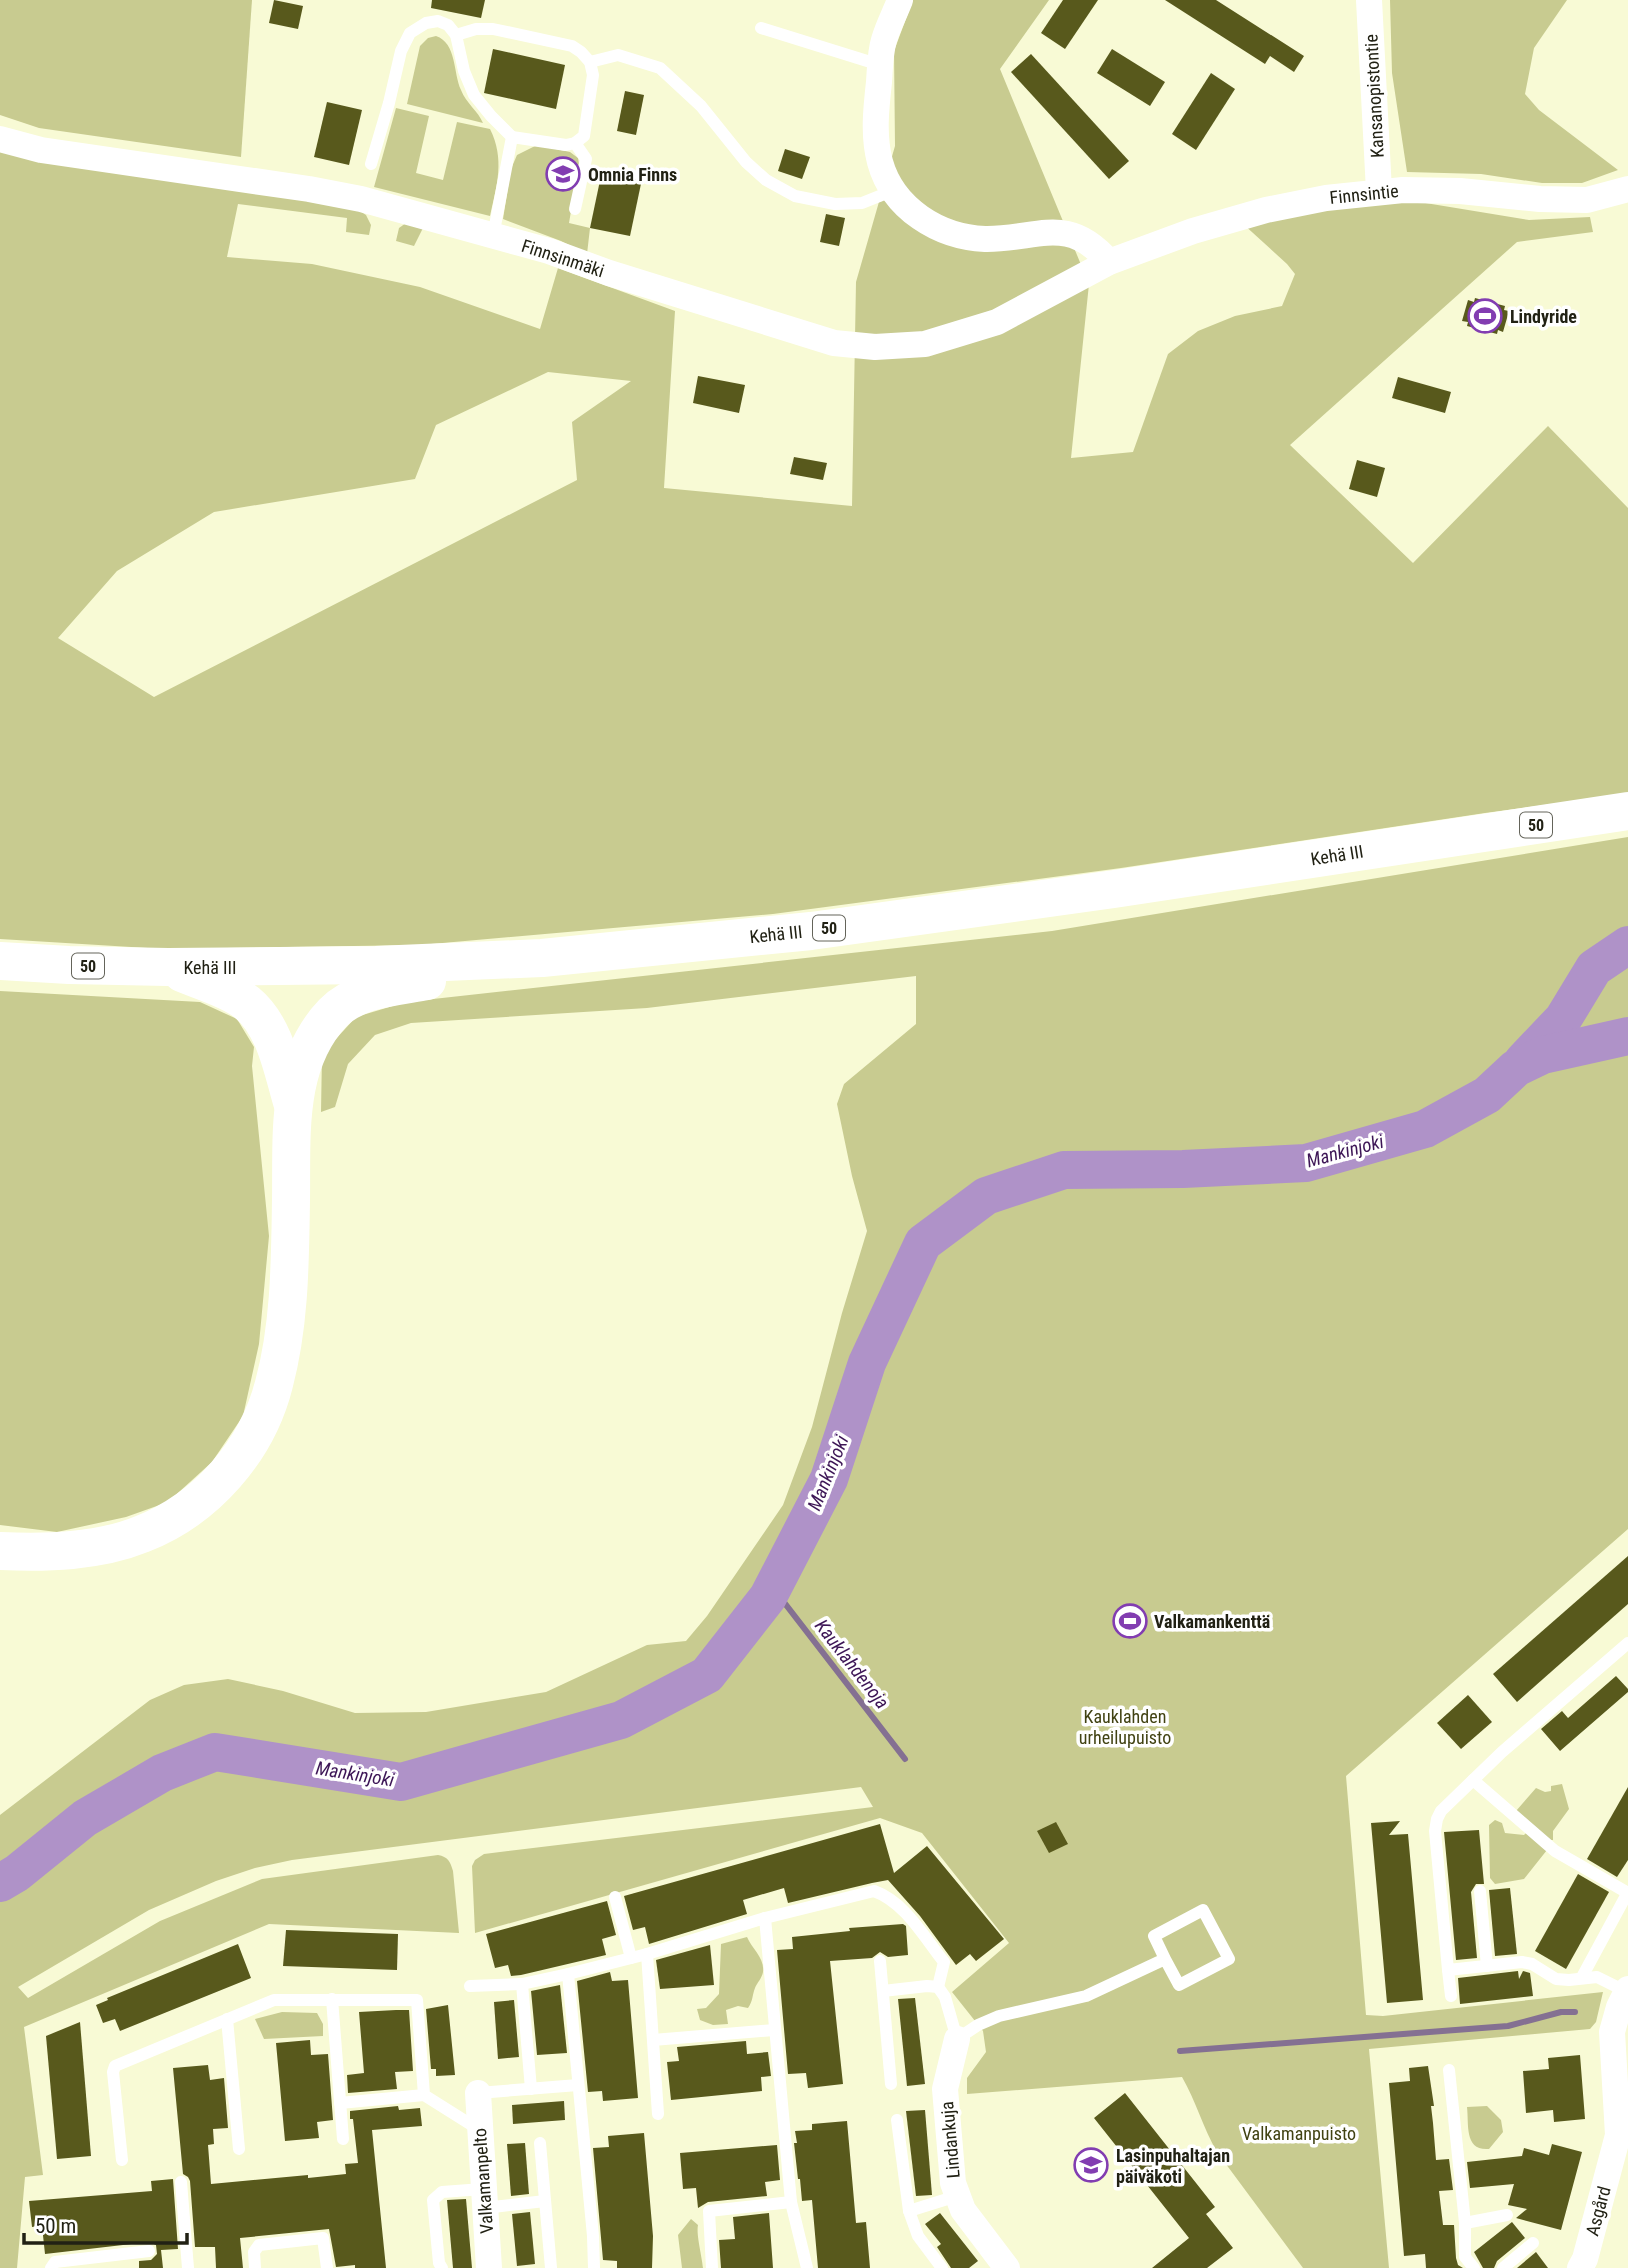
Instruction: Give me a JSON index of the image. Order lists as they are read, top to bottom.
{
  "streets": {
    "highway": ["50", "Kehä III"],
    "street": [
      "Kansanopistontie",
      "Finnsintie",
      "Finnsinmäki",
      "Lindankuja",
      "Valkamanpelto",
      "Asgård"
    ]
  },
  "crossings": [
    ["Kansanopistontie", "Finnsintie"],
    ["Finnsintie", "Finnsinmäki"]
  ],
  "water": ["Mankinjoki", "Kauklahdenoja"],
  "parks": ["Kauklahden urheilupuisto", "Valkamanpuisto"],
  "places": {
    "school or university": ["Omnia Finns", "Lasinpuhaltajan päiväkoti"],
    "sports": ["Lindyride", "Valkamankenttä"]
  },
  "scale_bar": "50 m"
}
